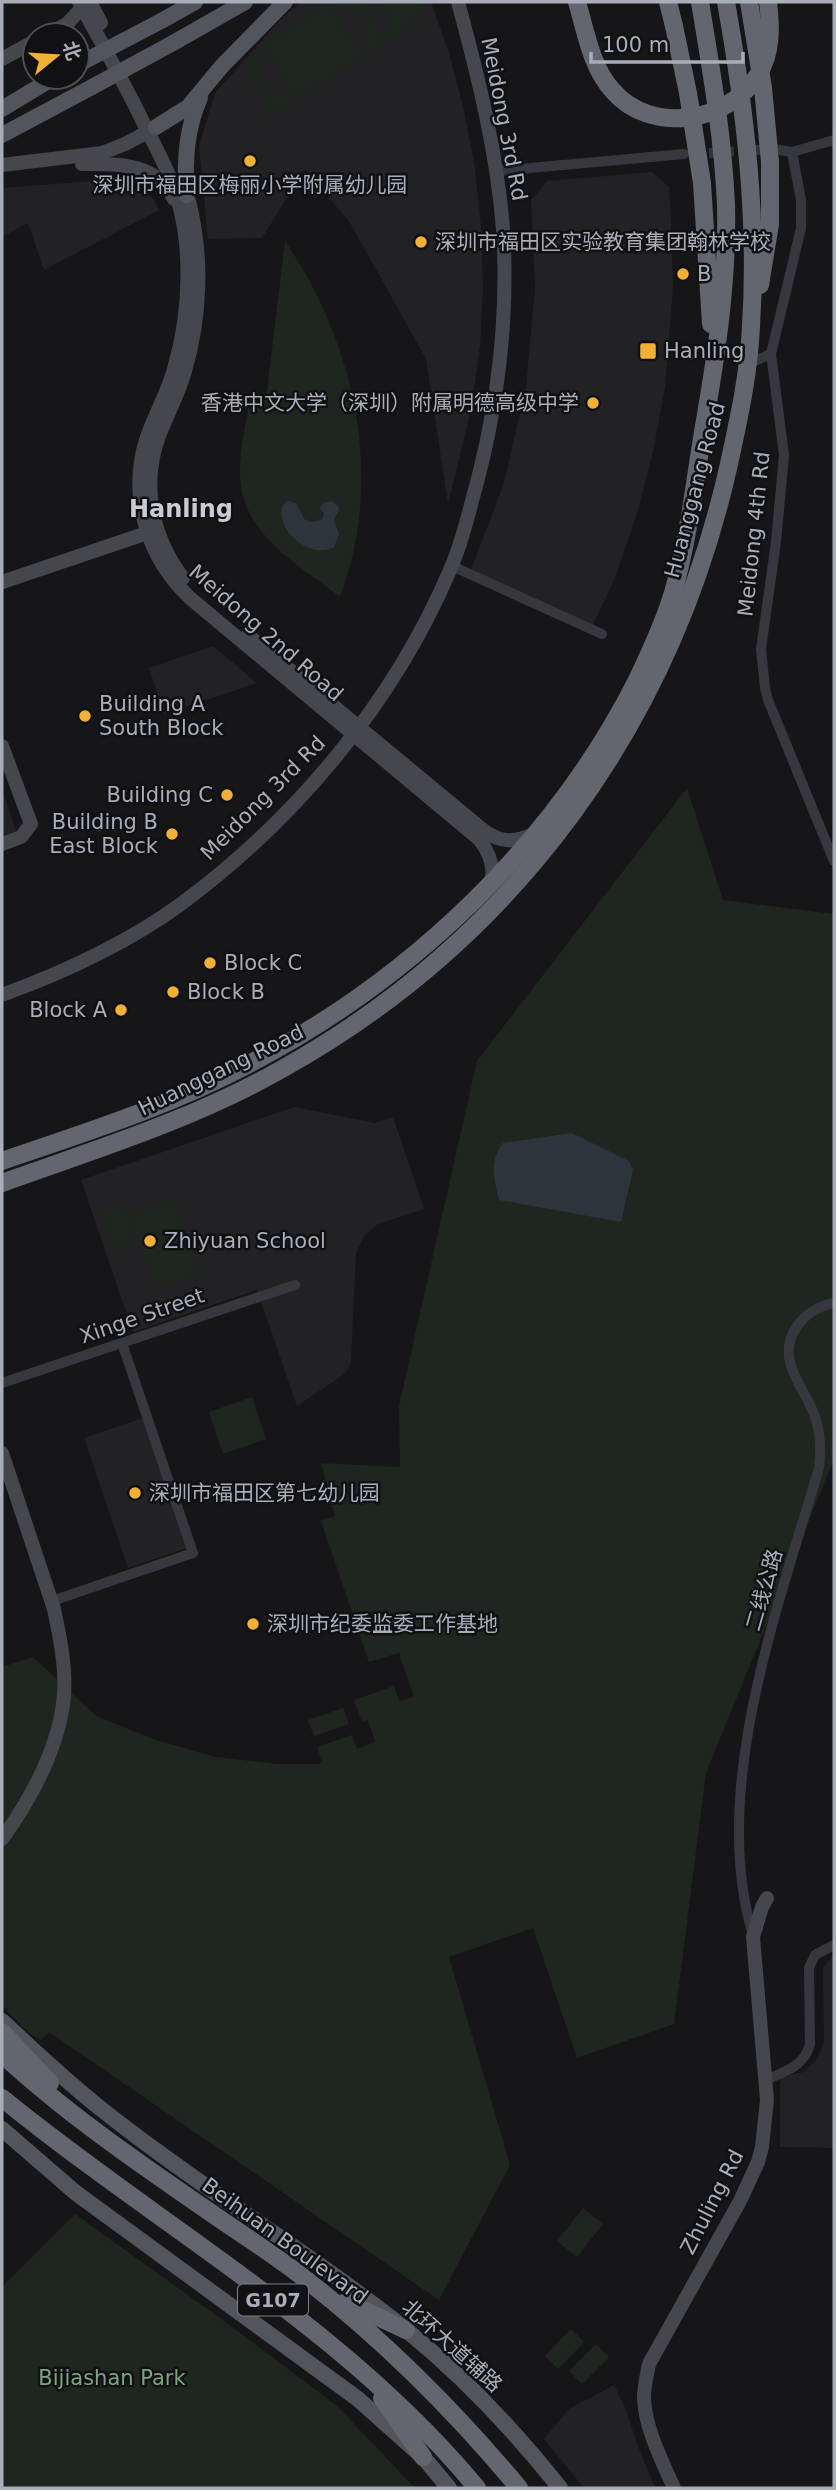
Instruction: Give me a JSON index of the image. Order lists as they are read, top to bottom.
{
  "streets": {
    "highway": ["Huanggang Road", "Beihuan Boulevard", "G107"],
    "main road": ["北环大道辅路"],
    "street": [
      "Meidong 3rd Rd",
      "Meidong 4th Rd",
      "Meidong 2nd Road",
      "Xinge Street",
      "二线公路",
      "Zhuling Rd"
    ]
  },
  "crossings": [
    ["Meidong 3rd Rd", "Meidong 2nd Road"],
    ["Huanggang Road", "Meidong 2nd Road"],
    ["二线公路", "Zhuling Rd"]
  ],
  "districts": ["Hanling"],
  "parks": ["Bijiashan Park"],
  "places": {
    "other": [
      "深圳市福田区梅丽小学附属幼儿园",
      "深圳市福田区实验教育集团翰林学校",
      "B",
      "香港中文大学（深圳）附属明德高级中学",
      "Building A South Block",
      "Building C",
      "Building B East Block",
      "Block C",
      "Block B",
      "Block A",
      "Zhiyuan School",
      "深圳市福田区第七幼儿园",
      "深圳市纪委监委工作基地"
    ],
    "transit": ["Hanling"]
  },
  "scale_bar": "100 m",
  "north": "right"
}
